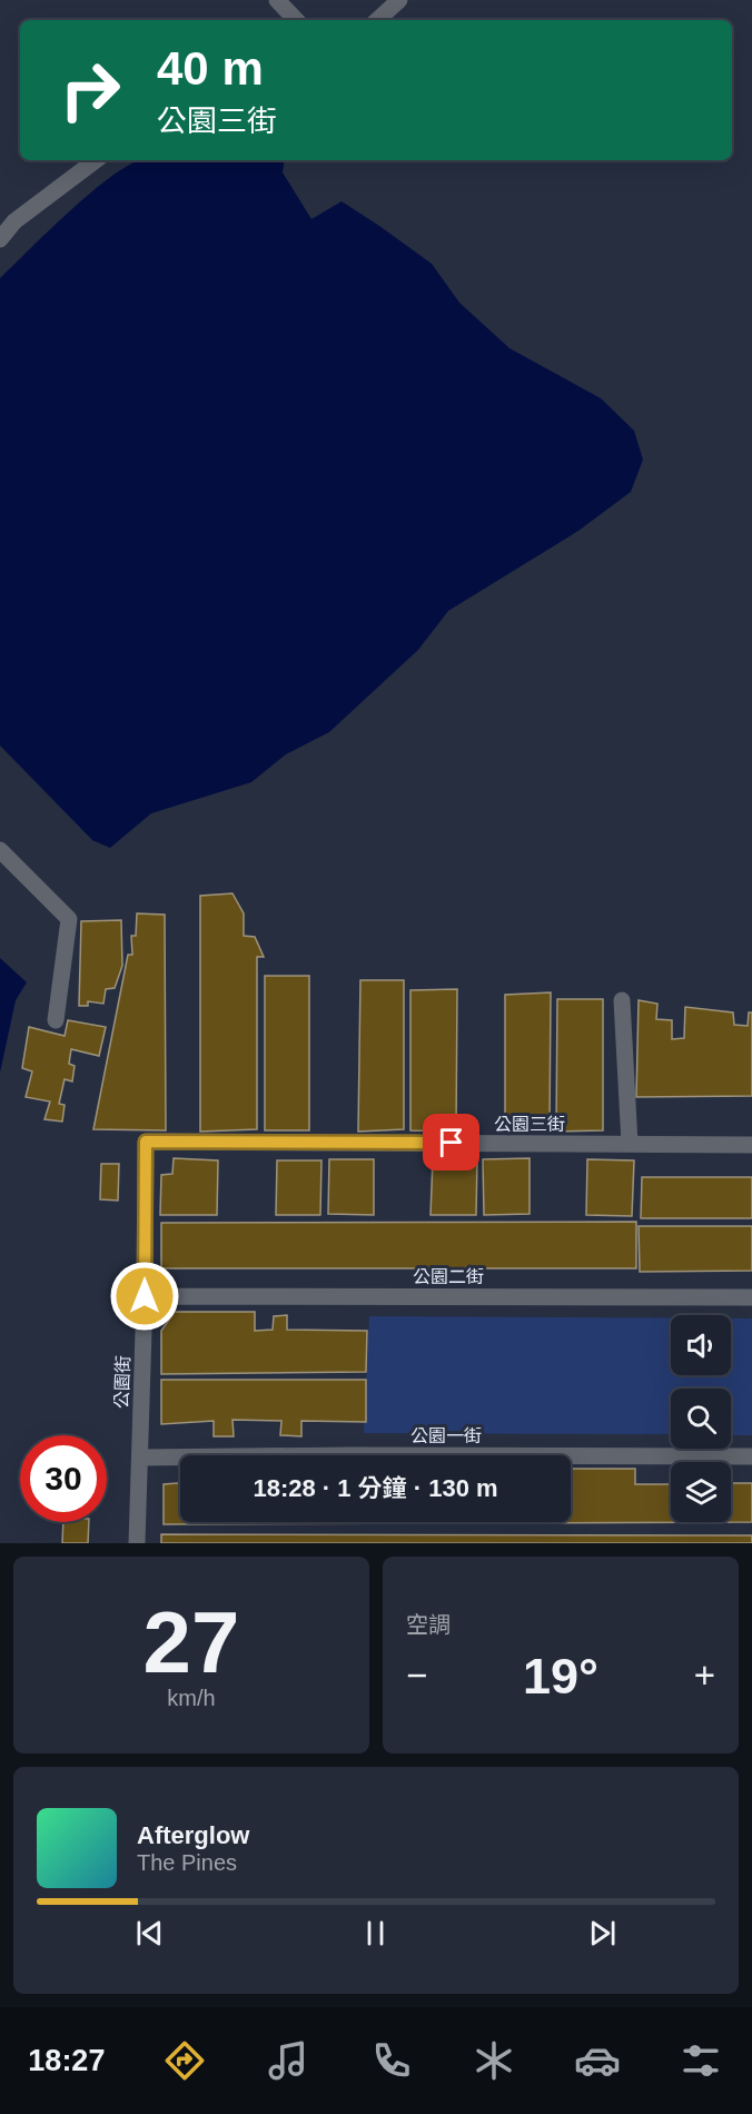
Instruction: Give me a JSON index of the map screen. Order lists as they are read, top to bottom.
{
  "streets": {
    "street": [
      "公園三街",
      "公園二街",
      "公園街",
      "公園一街"
    ]
  },
  "crossings": [
    ["公園三街", "公園街"],
    ["公園二街", "公園街"],
    ["公園街", "公園一街"]
  ],
  "page": {
    "turn": ["40 m", "公園三街"],
    "limit": "30",
    "trip": "18:28 · 1 分鐘 · 130 m",
    "tile": [
      ["27", "km/h"],
      "空調"
    ],
    "heat": ["−", "19°", "+"],
    "song": ["Afterglow", "The Pines"],
    "tabs": "18:27"
  }
}
